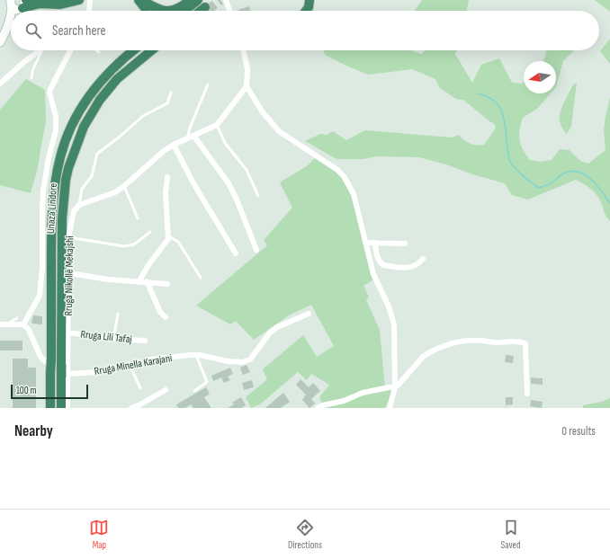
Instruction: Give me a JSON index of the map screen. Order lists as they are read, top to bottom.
{
  "streets": {
    "highway": ["Unaza Lindore"],
    "street": ["Rruga Nikollë Mekajshi", "Rruga Lili Tafaj", "Rruga Minella Karajani"]
  },
  "crossings": [
    ["Unaza Lindore", "Rruga Nikollë Mekajshi"],
    ["Unaza Lindore", "Rruga Minella Karajani"],
    ["Rruga Nikollë Mekajshi", "Rruga Lili Tafaj"],
    ["Rruga Nikollë Mekajshi", "Rruga Minella Karajani"]
  ],
  "scale_bar": "100 m",
  "north": "left",
  "page": {
    "search": "Search here",
    "scale": "100 m",
    "heading": ["Nearby", "0 results"],
    "nav": ["Map", "Directions", "Saved"]
  }
}
